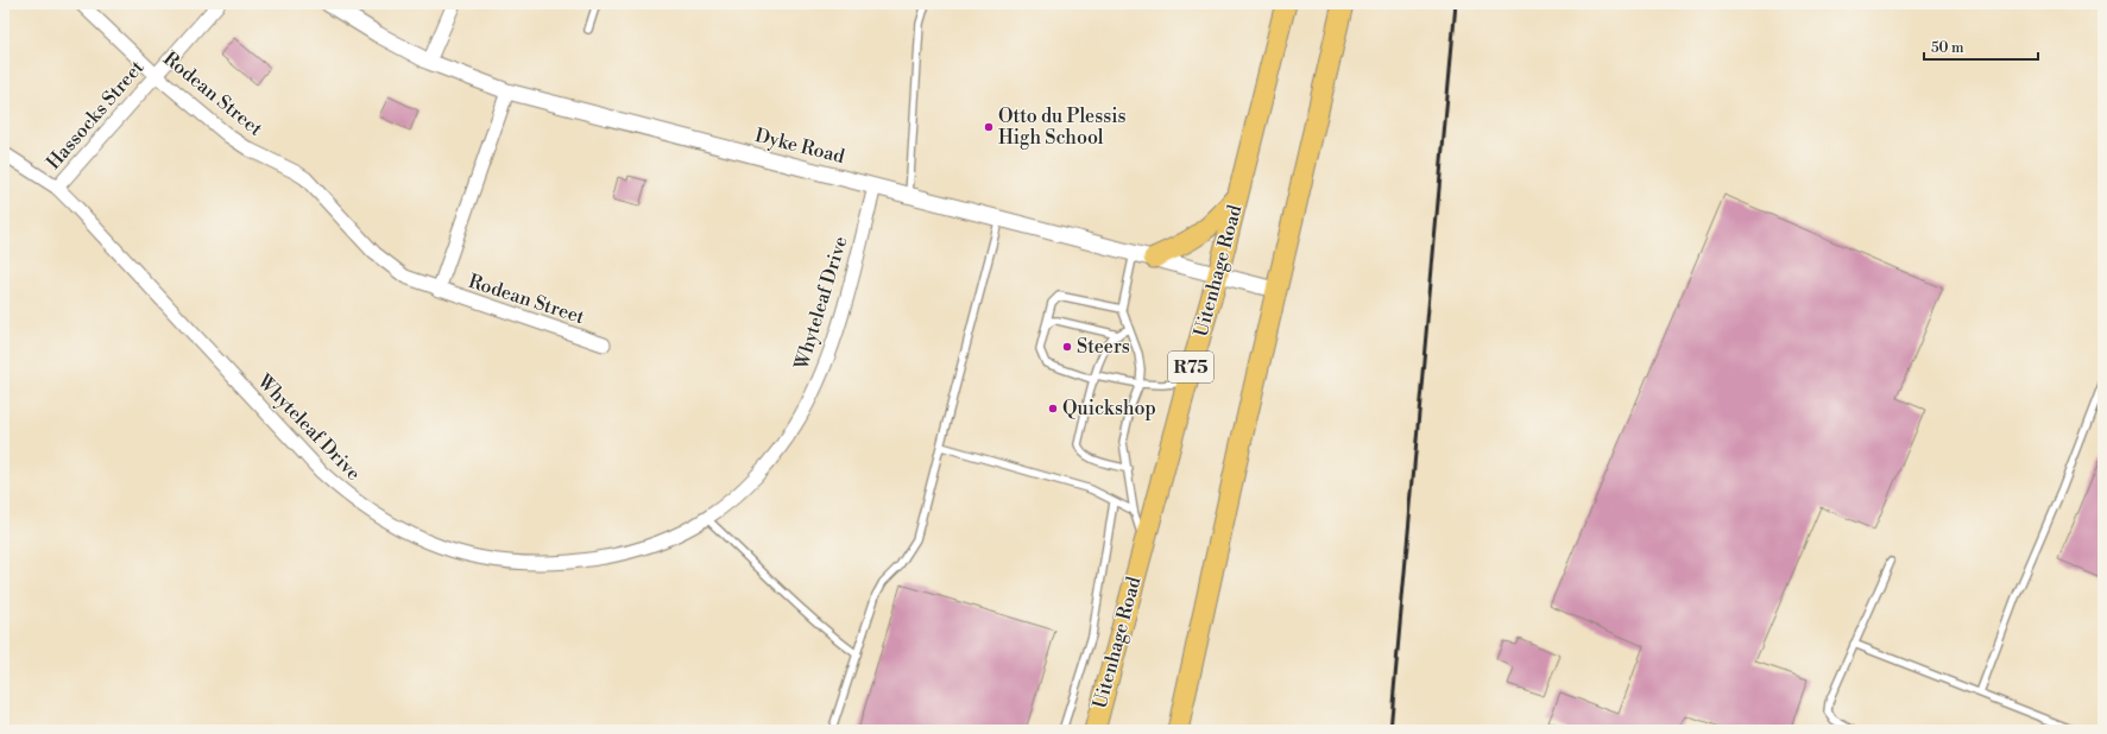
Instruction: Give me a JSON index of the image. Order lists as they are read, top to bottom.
{
  "streets": {
    "main road": ["Uitenhage Road", "R75"],
    "street": [
      "Rodean Street",
      "Hassocks Street",
      "Dyke Road",
      "Whyteleaf Drive"
    ]
  },
  "crossings": [
    ["Rodean Street", "Hassocks Street"],
    ["Rodean Street", "Dyke Road"],
    ["Hassocks Street", "Whyteleaf Drive"],
    ["Dyke Road", "Uitenhage Road"],
    ["Dyke Road", "Whyteleaf Drive"]
  ],
  "places": ["Otto du Plessis High School", "Steers", "Quickshop"],
  "scale_bar": "50 m"
}
